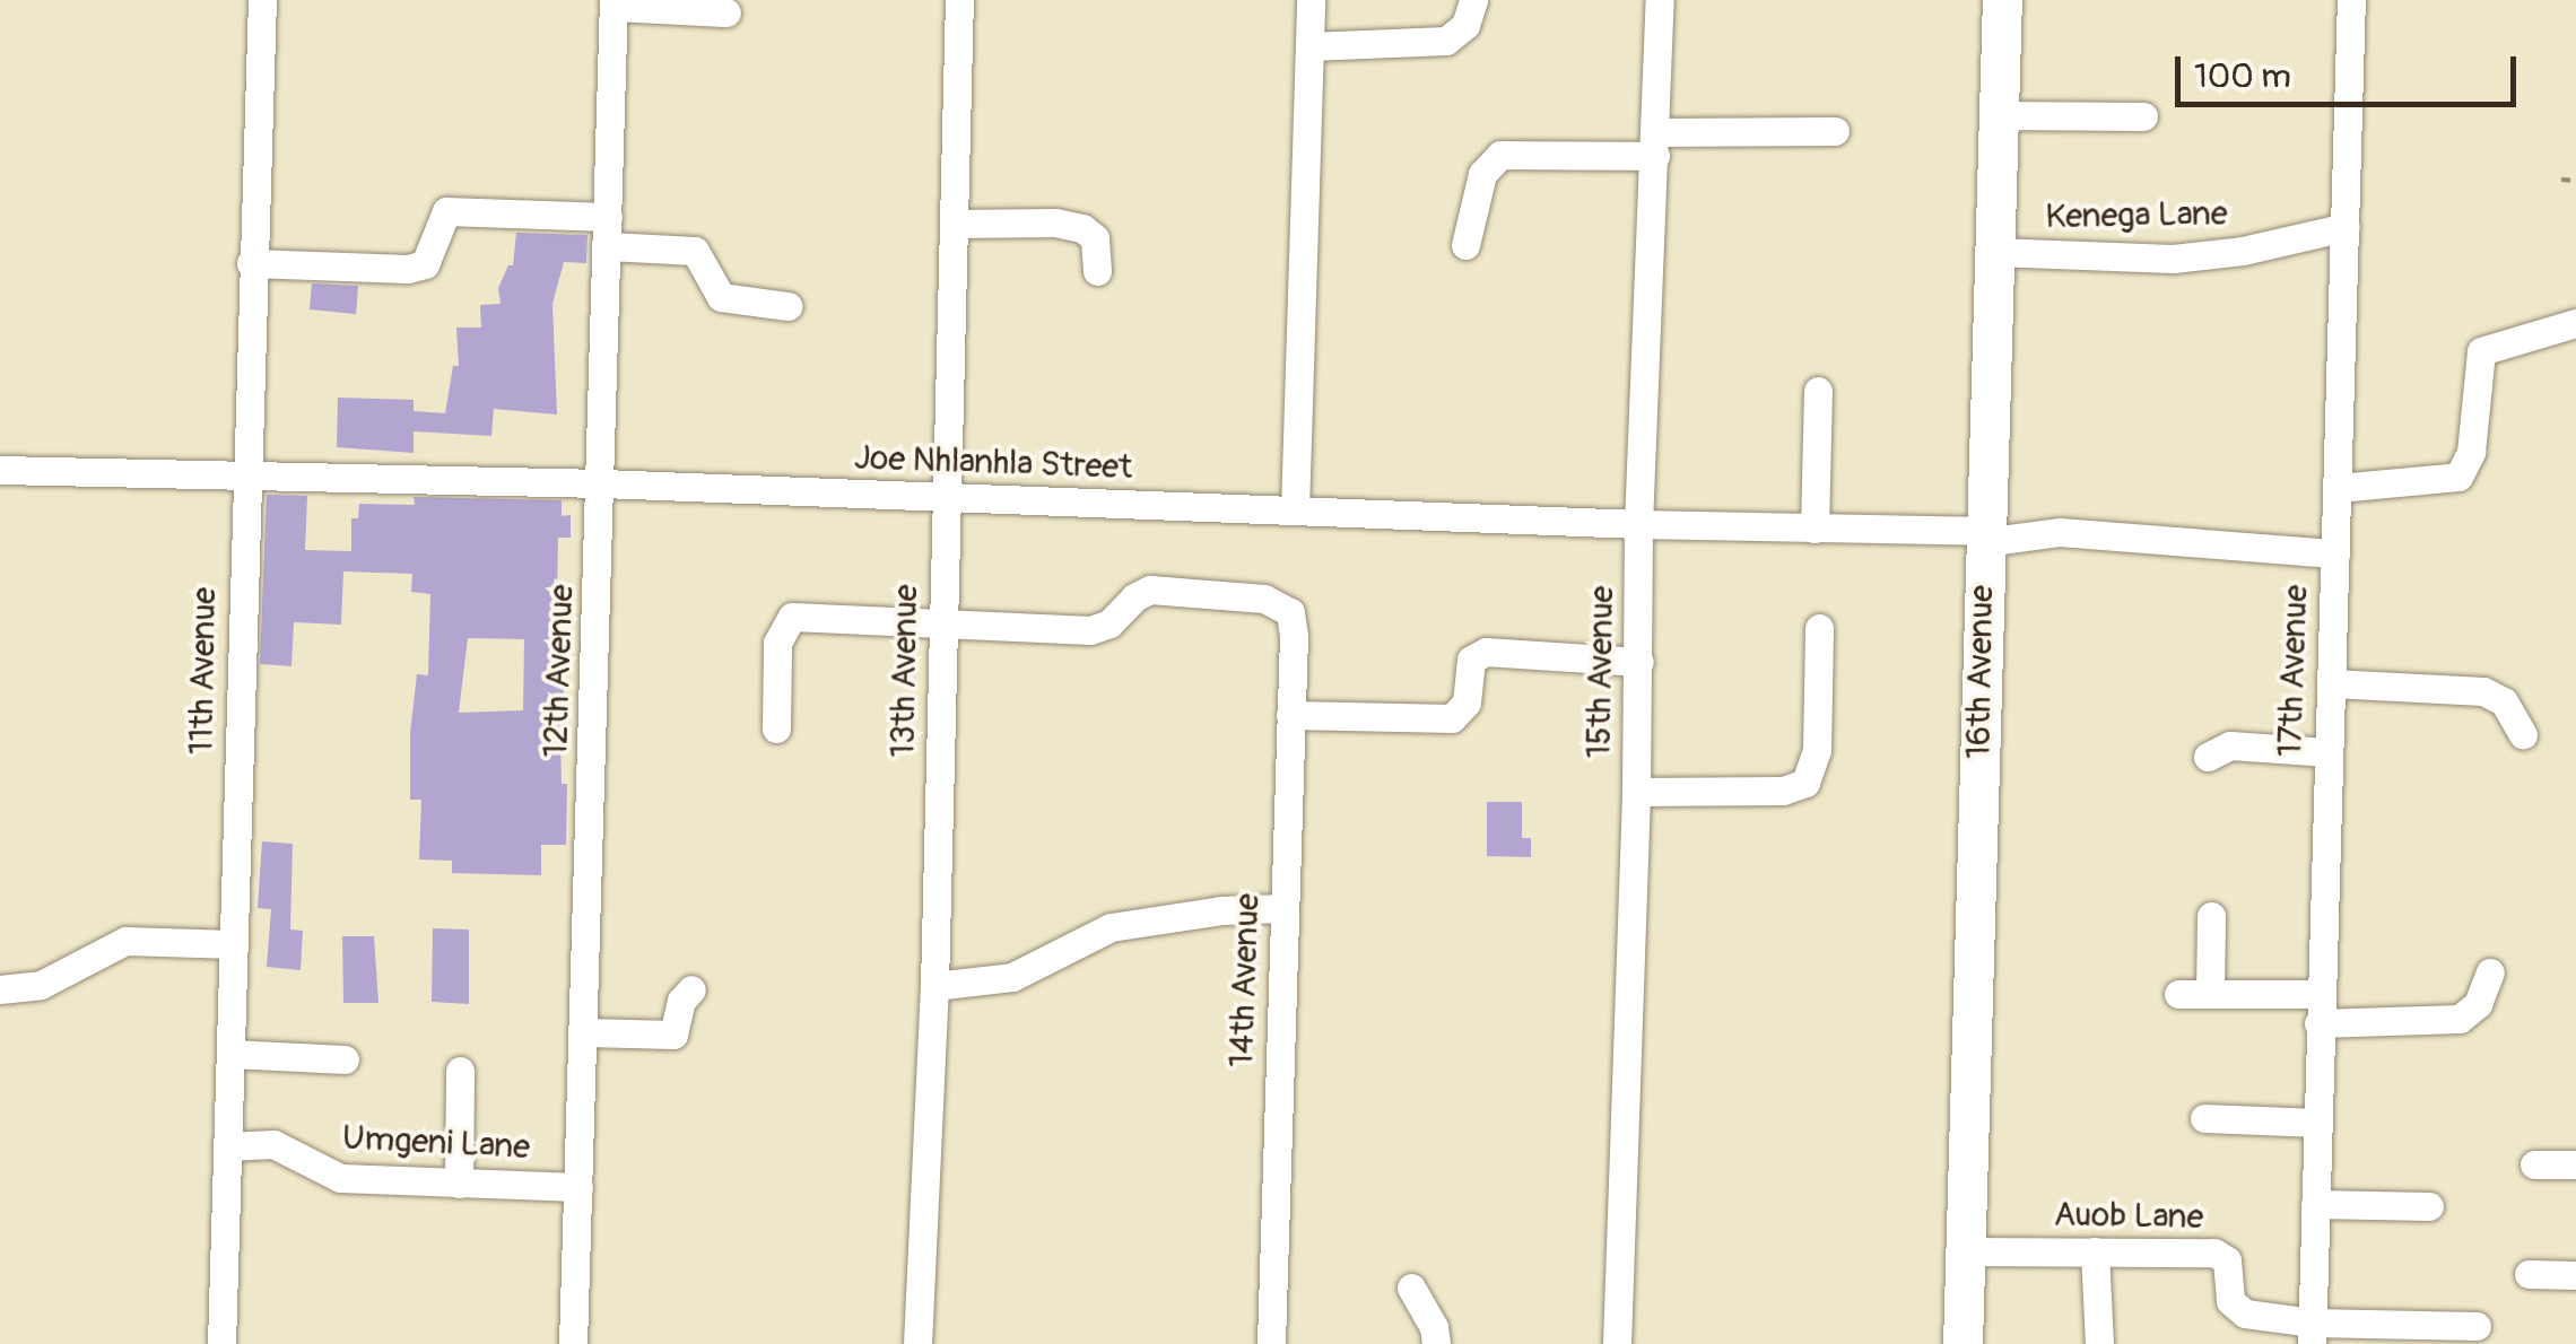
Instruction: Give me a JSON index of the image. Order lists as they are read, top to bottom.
{
  "streets": {
    "street": [
      "Kenega Lane",
      "Joe Nhlanhla Street",
      "11th Avenue",
      "12th Avenue",
      "13th Avenue",
      "17th Avenue",
      "15th Avenue",
      "16th Avenue",
      "14th Avenue",
      "Umgeni Lane",
      "Auob Lane"
    ]
  },
  "crossings": [
    ["Kenega Lane", "17th Avenue"],
    ["Kenega Lane", "16th Avenue"],
    ["Joe Nhlanhla Street", "11th Avenue"],
    ["Joe Nhlanhla Street", "12th Avenue"],
    ["Joe Nhlanhla Street", "13th Avenue"],
    ["Joe Nhlanhla Street", "17th Avenue"],
    ["Joe Nhlanhla Street", "15th Avenue"],
    ["Joe Nhlanhla Street", "16th Avenue"],
    ["11th Avenue", "Umgeni Lane"],
    ["12th Avenue", "Umgeni Lane"],
    ["13th Avenue", "14th Avenue"],
    ["17th Avenue", "Auob Lane"],
    ["16th Avenue", "Auob Lane"]
  ],
  "scale_bar": "100 m"
}
